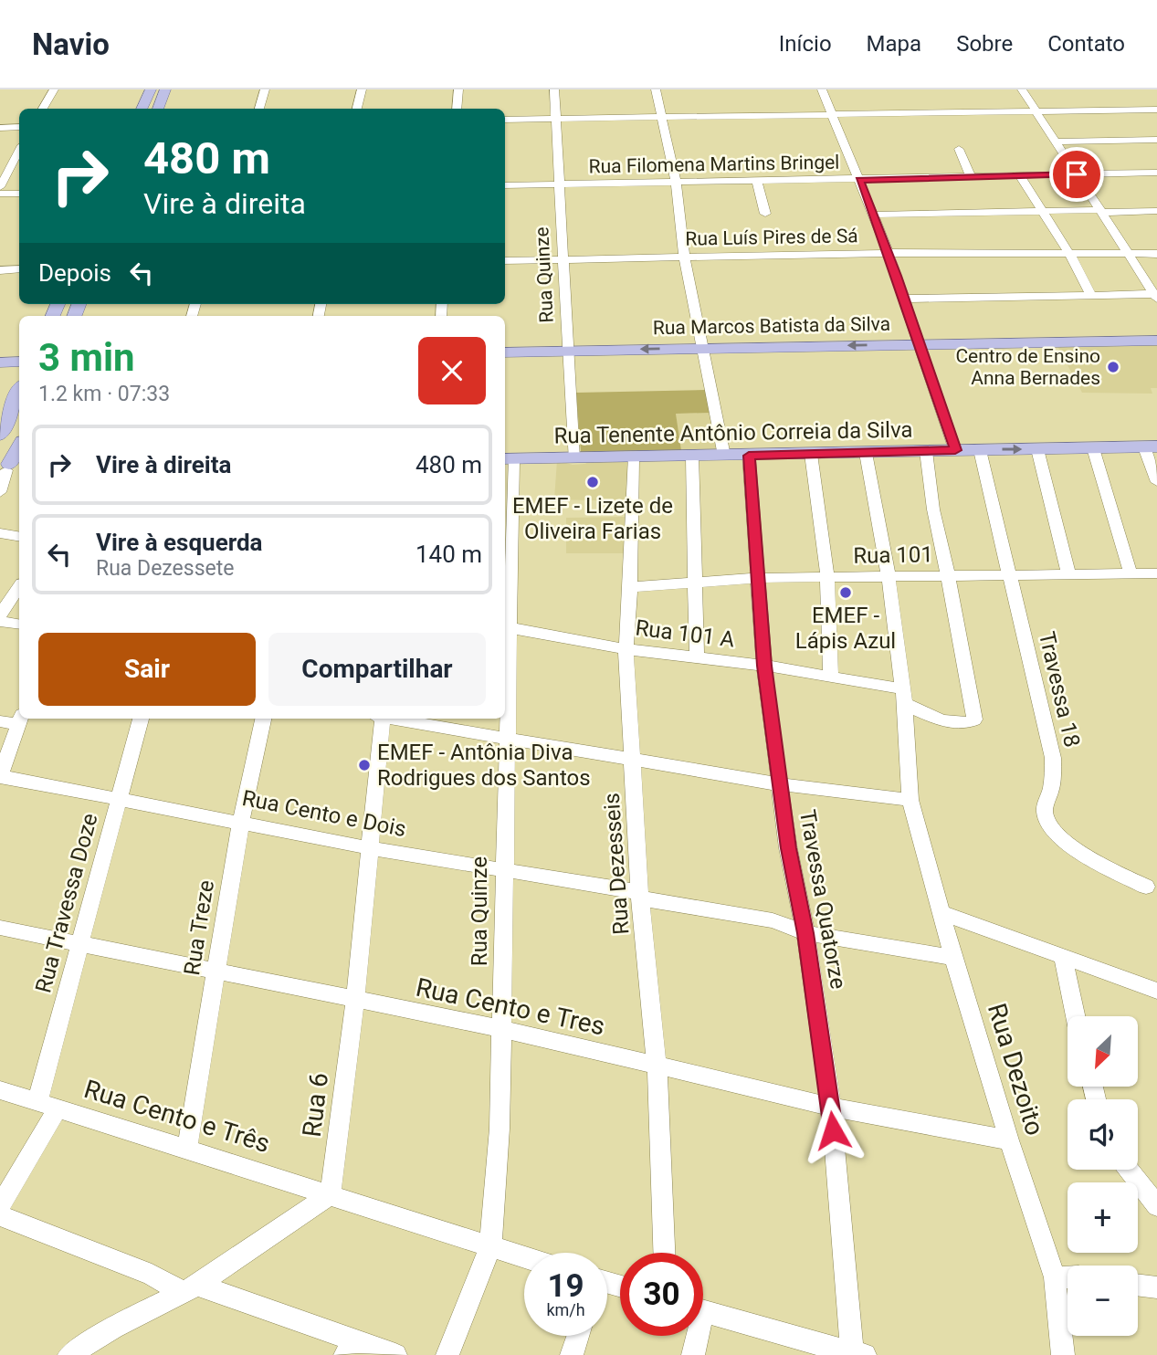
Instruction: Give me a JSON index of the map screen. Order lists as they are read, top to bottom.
{
  "streets": {
    "main road": ["Rua Marcos Batista da Silva", "Rua Tenente Antônio Correia da Silva"],
    "street": [
      "Rua Filomena Martins Bringel",
      "Rua Luís Pires de Sá",
      "Rua Quinze",
      "Rua 101",
      "Rua 101 A",
      "Travessa 18",
      "Rua Cento e Dois",
      "Rua Dezesseis",
      "Travessa Quatorze",
      "Rua Travessa Doze",
      "Rua Treze",
      "Rua Cento e Tres",
      "Rua Dezoito",
      "Rua 6",
      "Rua Cento e Três"
    ]
  },
  "crossings": [
    ["Rua Filomena Martins Bringel", "Rua Quinze"],
    ["Rua Luís Pires de Sá", "Rua Quinze"],
    ["Rua Quinze", "Rua Marcos Batista da Silva"],
    ["Rua Quinze", "Rua Tenente Antônio Correia da Silva"],
    ["Rua Quinze", "Rua 101 A"],
    ["Rua Quinze", "Rua Cento e Dois"],
    ["Rua Quinze", "Rua Cento e Tres"],
    ["Rua Quinze", "Rua Cento e Três"],
    ["Rua Tenente Antônio Correia da Silva", "Travessa 18"],
    ["Rua Tenente Antônio Correia da Silva", "Rua Dezesseis"],
    ["Rua Tenente Antônio Correia da Silva", "Travessa Quatorze"],
    ["Rua Tenente Antônio Correia da Silva", "Rua Dezoito"],
    ["Rua 101", "Rua 101 A"],
    ["Rua 101", "Travessa 18"],
    ["Rua 101", "Rua Dezesseis"],
    ["Rua 101", "Travessa Quatorze"],
    ["Rua 101", "Rua Dezoito"],
    ["Rua 101 A", "Rua Dezesseis"],
    ["Rua 101 A", "Travessa Quatorze"],
    ["Rua 101 A", "Rua Dezoito"],
    ["Rua Cento e Dois", "Rua Dezesseis"],
    ["Rua Cento e Dois", "Travessa Quatorze"],
    ["Rua Cento e Dois", "Rua Travessa Doze"],
    ["Rua Cento e Dois", "Rua Treze"],
    ["Rua Cento e Dois", "Rua Dezoito"],
    ["Rua Cento e Dois", "Rua 6"],
    ["Rua Dezesseis", "Rua Cento e Tres"],
    ["Travessa Quatorze", "Rua Cento e Tres"],
    ["Rua Travessa Doze", "Rua Cento e Tres"],
    ["Rua Travessa Doze", "Rua Cento e Três"],
    ["Rua Treze", "Rua Cento e Tres"],
    ["Rua Treze", "Rua Cento e Três"],
    ["Rua Cento e Tres", "Rua Dezoito"],
    ["Rua Cento e Tres", "Rua 6"],
    ["Rua 6", "Rua Cento e Três"]
  ],
  "one_way": ["Rua Marcos Batista da Silva"],
  "places": [
    "Centro de Ensino Anna Bernades",
    "EMEF - Lizete de Oliveira Farias",
    "EMEF - Lápis Azul",
    "EMEF - Antônia Diva Rodrigues dos Santos"
  ],
  "north": "bottom left",
  "page": {
    "header": "Navio",
    "nav": [
      "Início",
      "Mapa",
      "Sobre",
      "Contato"
    ],
    "turn": ["480 m", "Vire à direita"],
    "then": "Depois",
    "heading": ["3 min", "1.2 km · 07:33"],
    "list": [
      {
        "name": "Vire à direita",
        "value": "480 m"
      },
      {
        "name": "Vire à esquerda",
        "note": "Rua Dezessete",
        "value": "140 m"
      }
    ],
    "buttons": ["Sair", "Compartilhar"],
    "map_buttons": ["+", "−"],
    "speed": "19 km/h",
    "limit": "30"
  }
}
